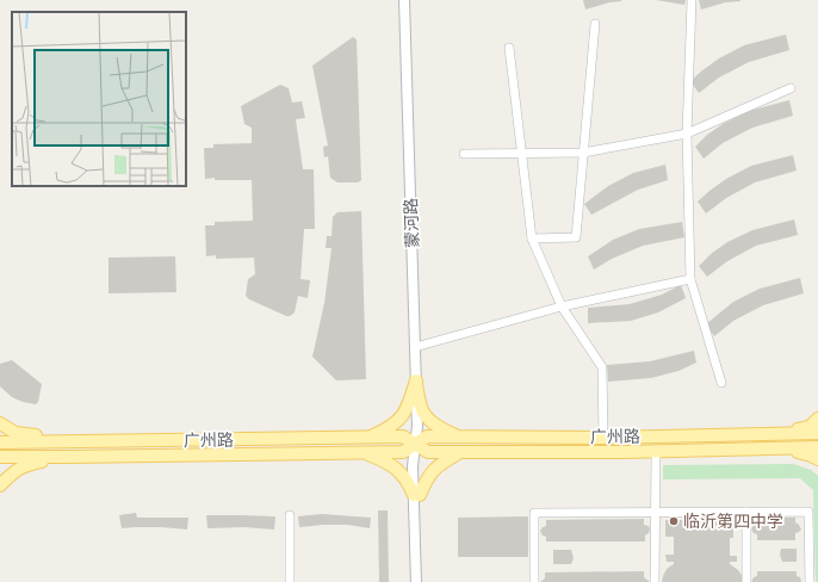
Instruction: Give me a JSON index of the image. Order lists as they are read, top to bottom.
{
  "streets": {
    "main road": ["广州路"],
    "street": ["蒙河路"]
  },
  "crossings": [
    ["蒙河路", "广州路"]
  ],
  "places": ["临沂第四中学"]
}
